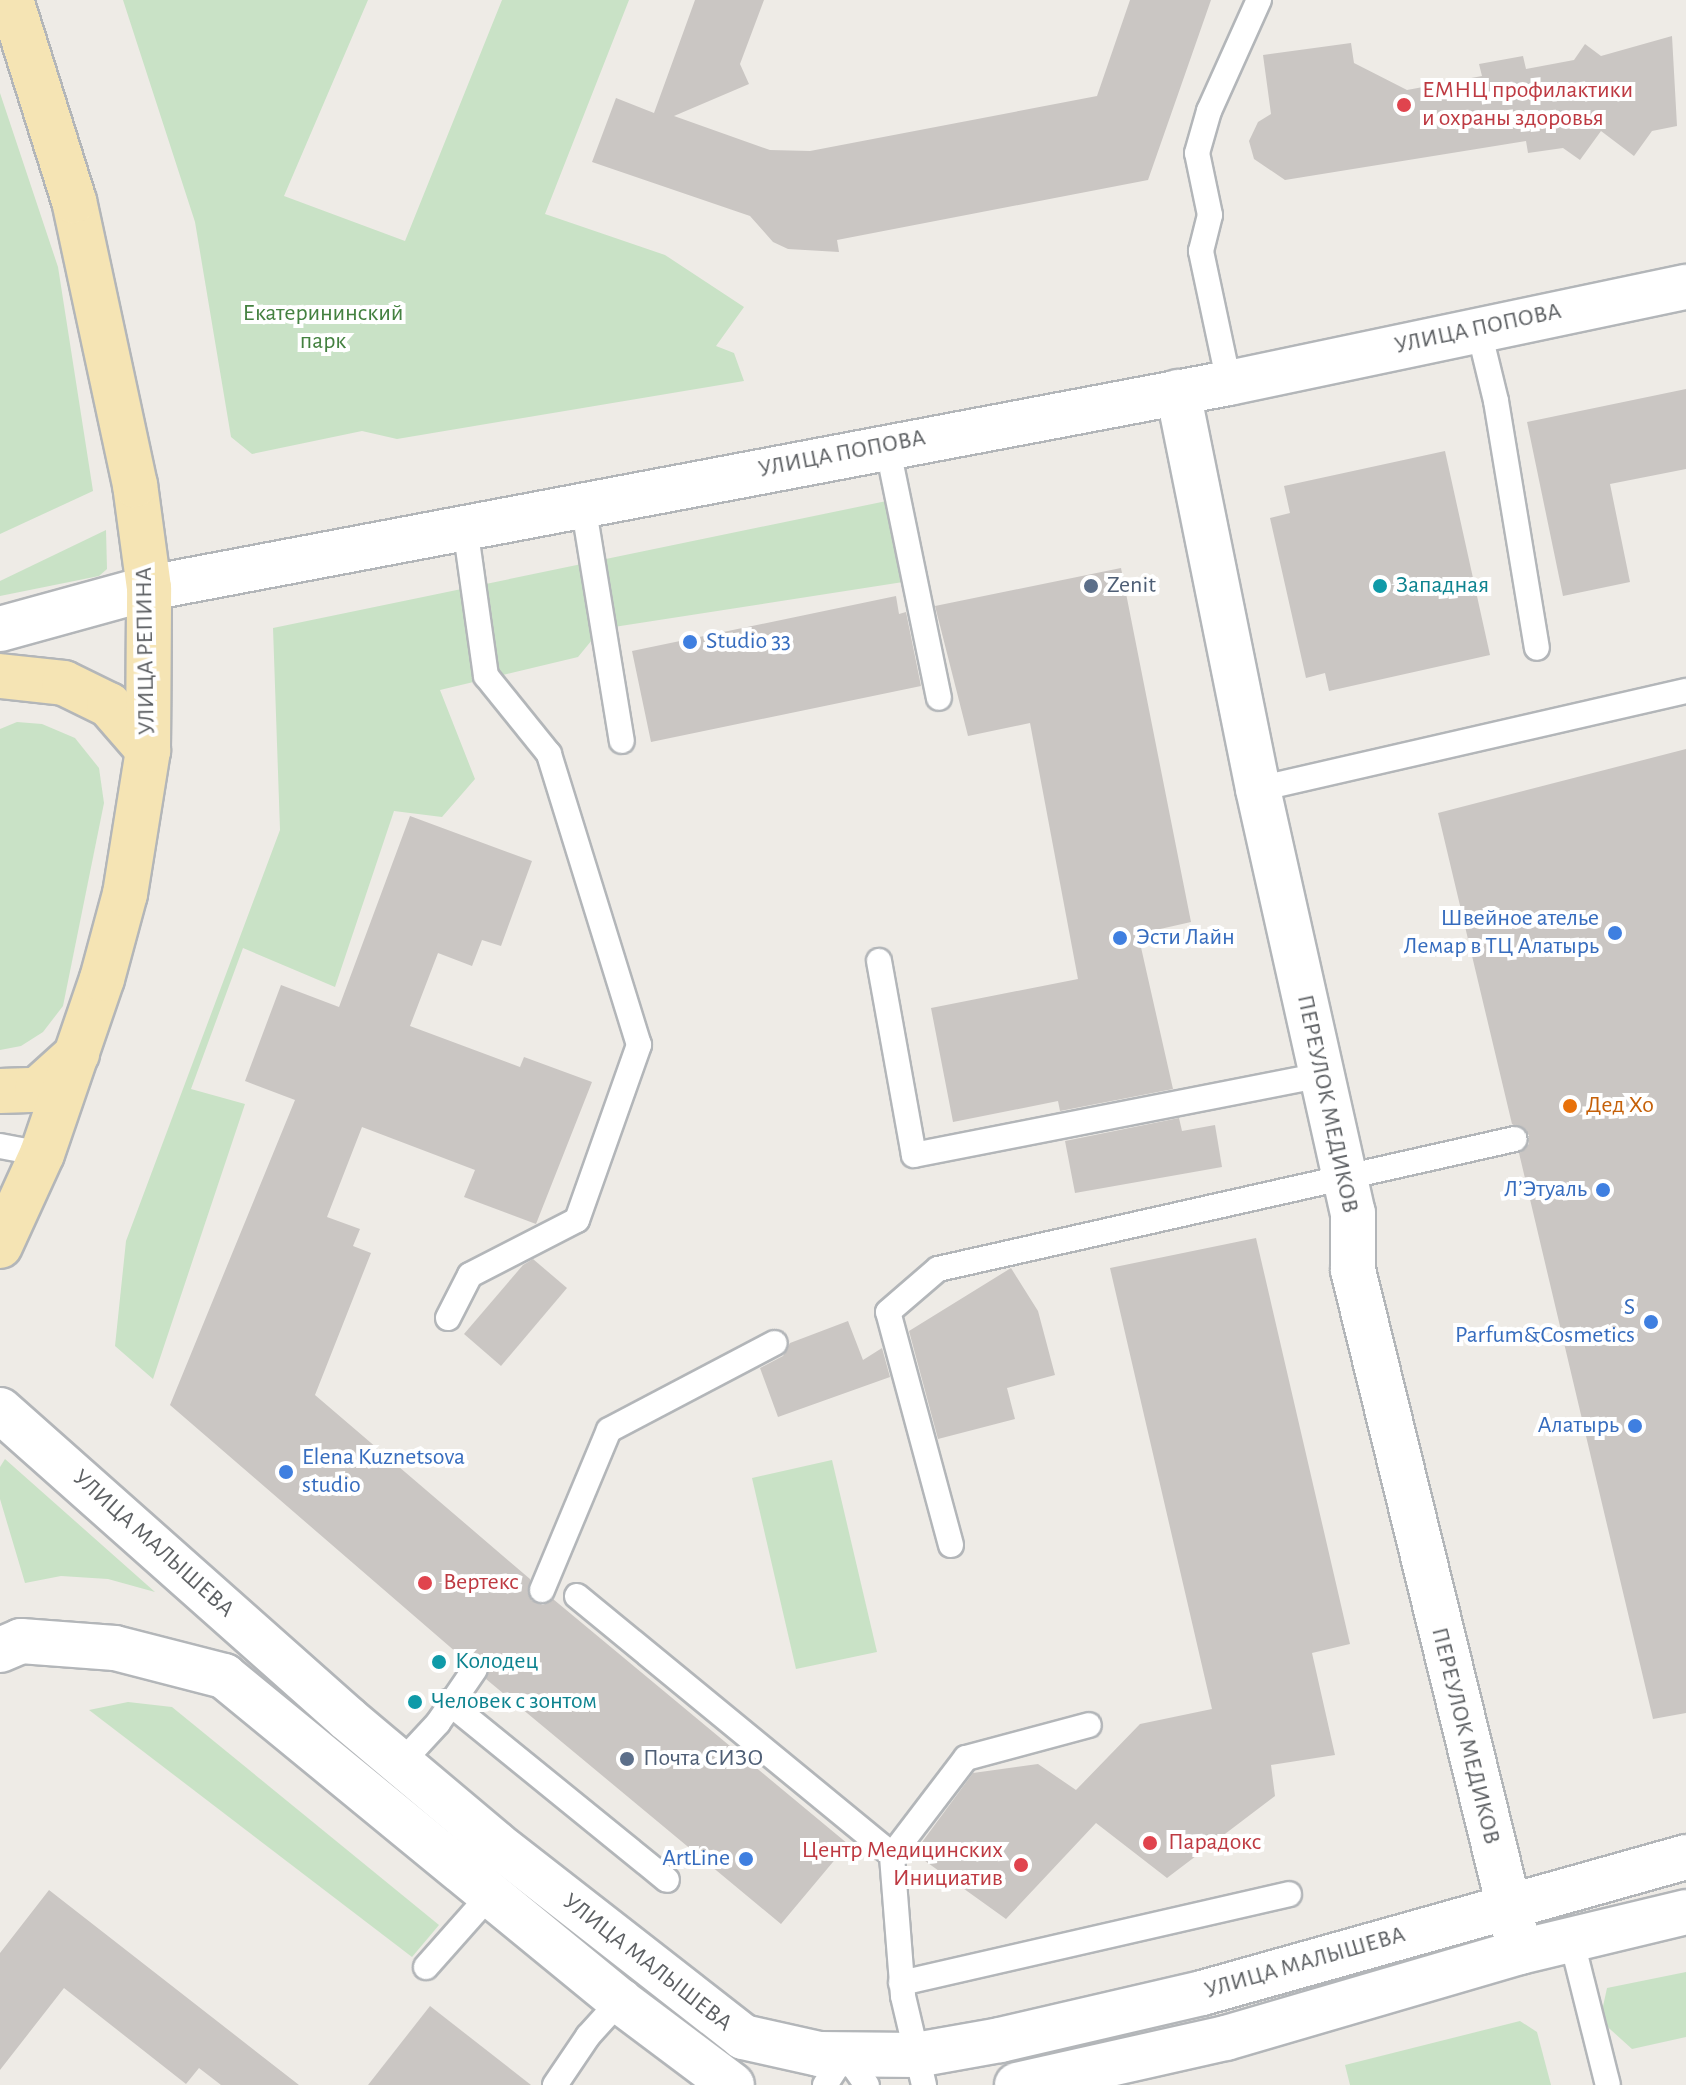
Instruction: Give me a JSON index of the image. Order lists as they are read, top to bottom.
{
  "streets": {
    "main road": [
      "УЛИЦА ПОПОВА",
      "УЛИЦА РЕПИНА",
      "ПЕРЕУЛОК МЕДИКОВ",
      "УЛИЦА МАЛЫШЕВА"
    ]
  },
  "crossings": [
    ["УЛИЦА ПОПОВА", "УЛИЦА РЕПИНА"],
    ["УЛИЦА ПОПОВА", "ПЕРЕУЛОК МЕДИКОВ"],
    ["ПЕРЕУЛОК МЕДИКОВ", "УЛИЦА МАЛЫШЕВА"]
  ],
  "parks": ["Екатерининский парк"],
  "places": [
    "ЕМНЦ профилактики и охраны здоровья",
    "Zenit",
    "Западная",
    "Studio 33",
    "Швейное ателье Лемар в ТЦ Алатырь",
    "Эсти Лайн",
    "Дед Хо",
    "Л’Этуаль",
    "S Parfum&Cosmetics",
    "Алатырь",
    "Elena Kuznetsova studio",
    "Вертекс",
    "Колодец",
    "Человек с зонтом",
    "Почта СИЗО",
    "Парадокс",
    "ArtLine",
    "Центр Медицинских Инициатив"
  ]
}
